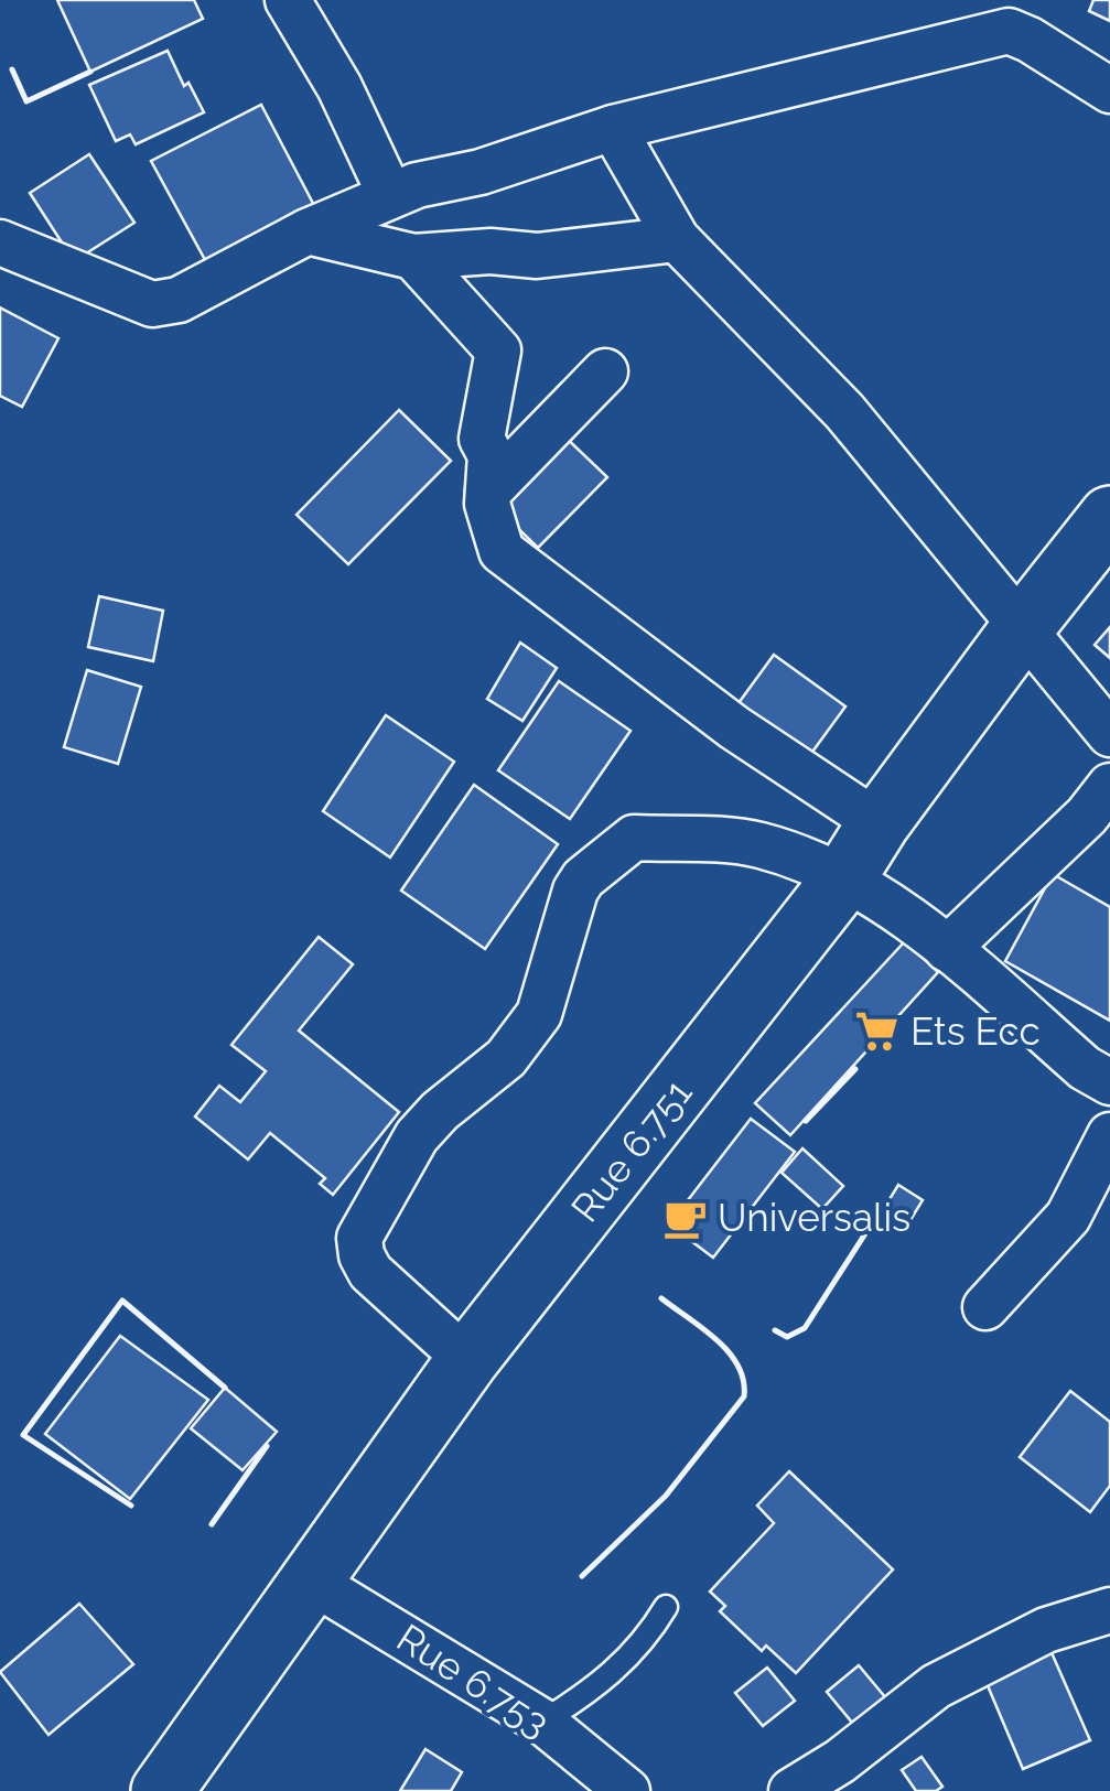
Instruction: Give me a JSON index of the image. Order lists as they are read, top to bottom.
{
  "streets": {
    "main road": ["Rue 6.751"],
    "street": ["Rue 6.753"]
  },
  "crossings": [
    ["Rue 6.751", "Rue 6.753"]
  ],
  "places": {
    "supermarket": ["Ets Ecc"],
    "cafe": ["Universalis"]
  }
}
